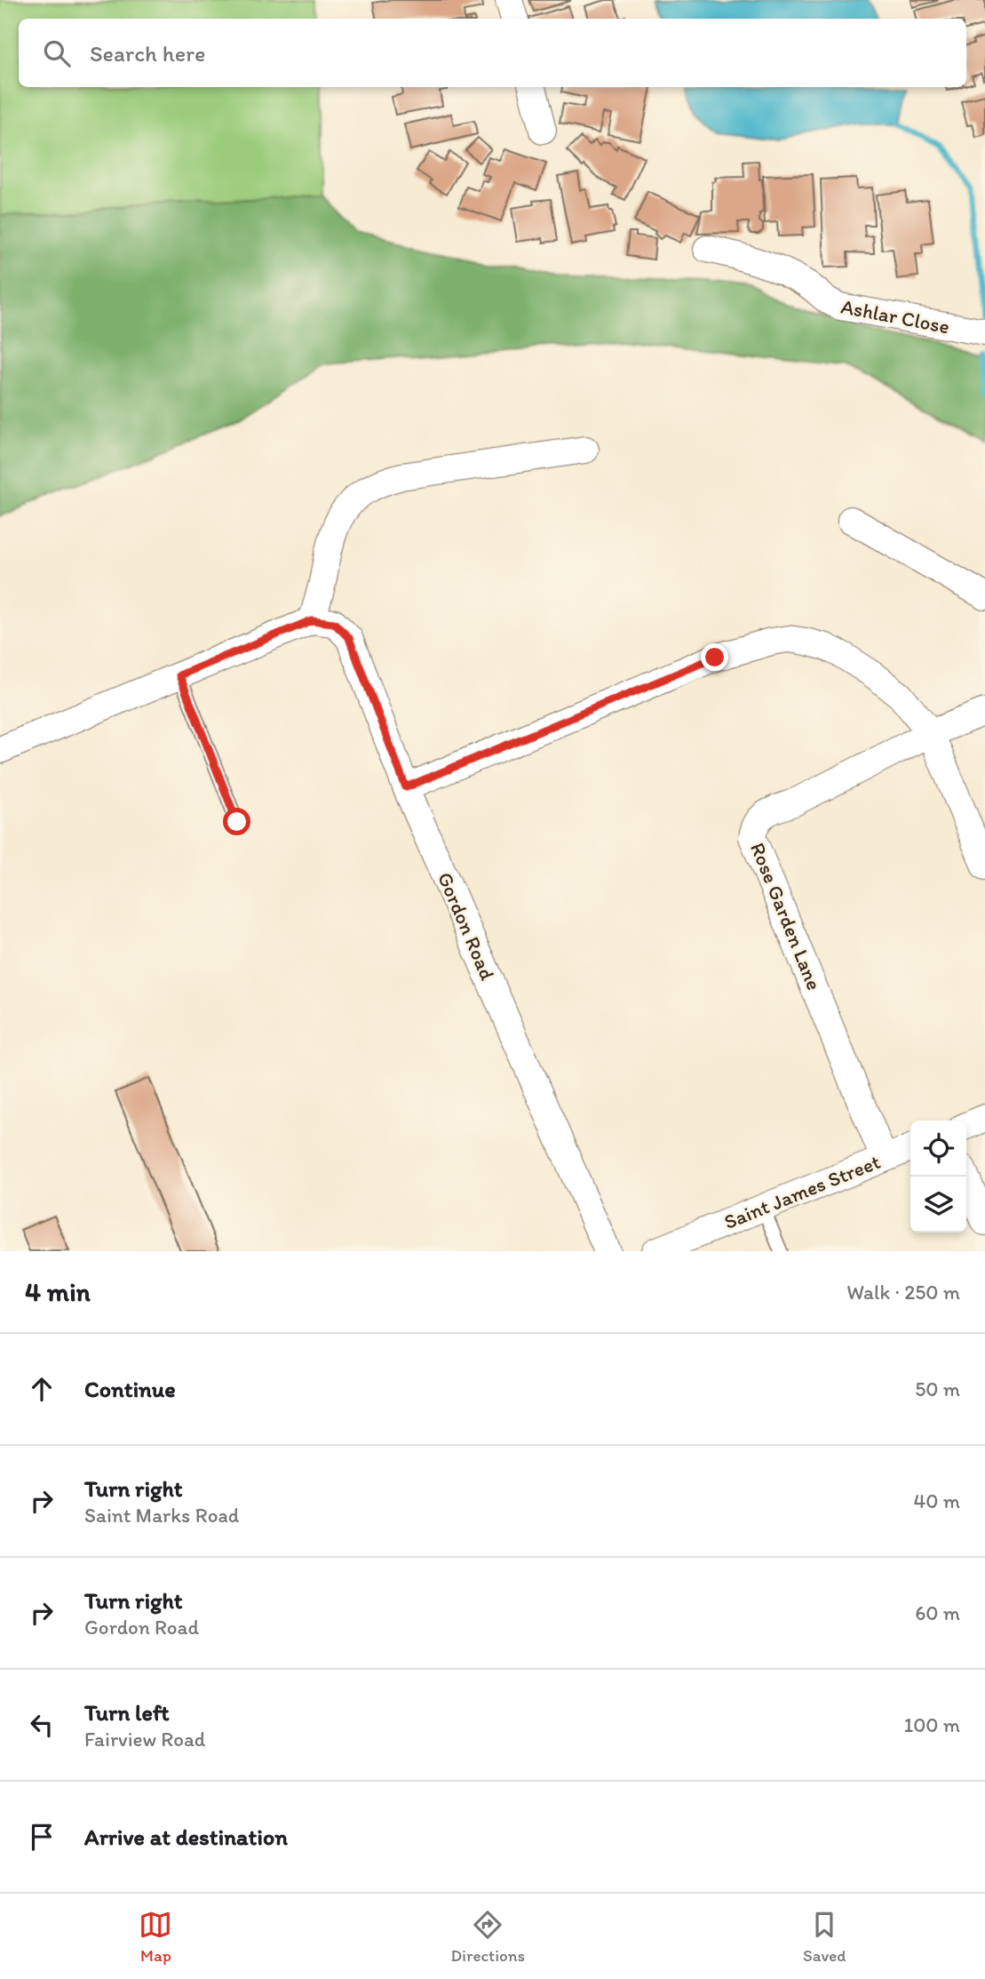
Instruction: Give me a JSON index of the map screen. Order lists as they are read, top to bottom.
{
  "streets": {
    "street": [
      "Ashlar Close",
      "Rose Garden Lane",
      "Gordon Road",
      "Saint James Street"
    ]
  },
  "crossings": [
    ["Rose Garden Lane", "Saint James Street"]
  ],
  "page": {
    "search": "Search here",
    "heading": ["4 min", "Walk · 250 m"],
    "list": [
      ["Continue", "50 m"],
      ["Turn right", "Saint Marks Road", "40 m"],
      ["Turn right", "Gordon Road", "60 m"],
      ["Turn left", "Fairview Road", "100 m"],
      "Arrive at destination"
    ],
    "nav": ["Map", "Directions", "Saved"]
  }
}
